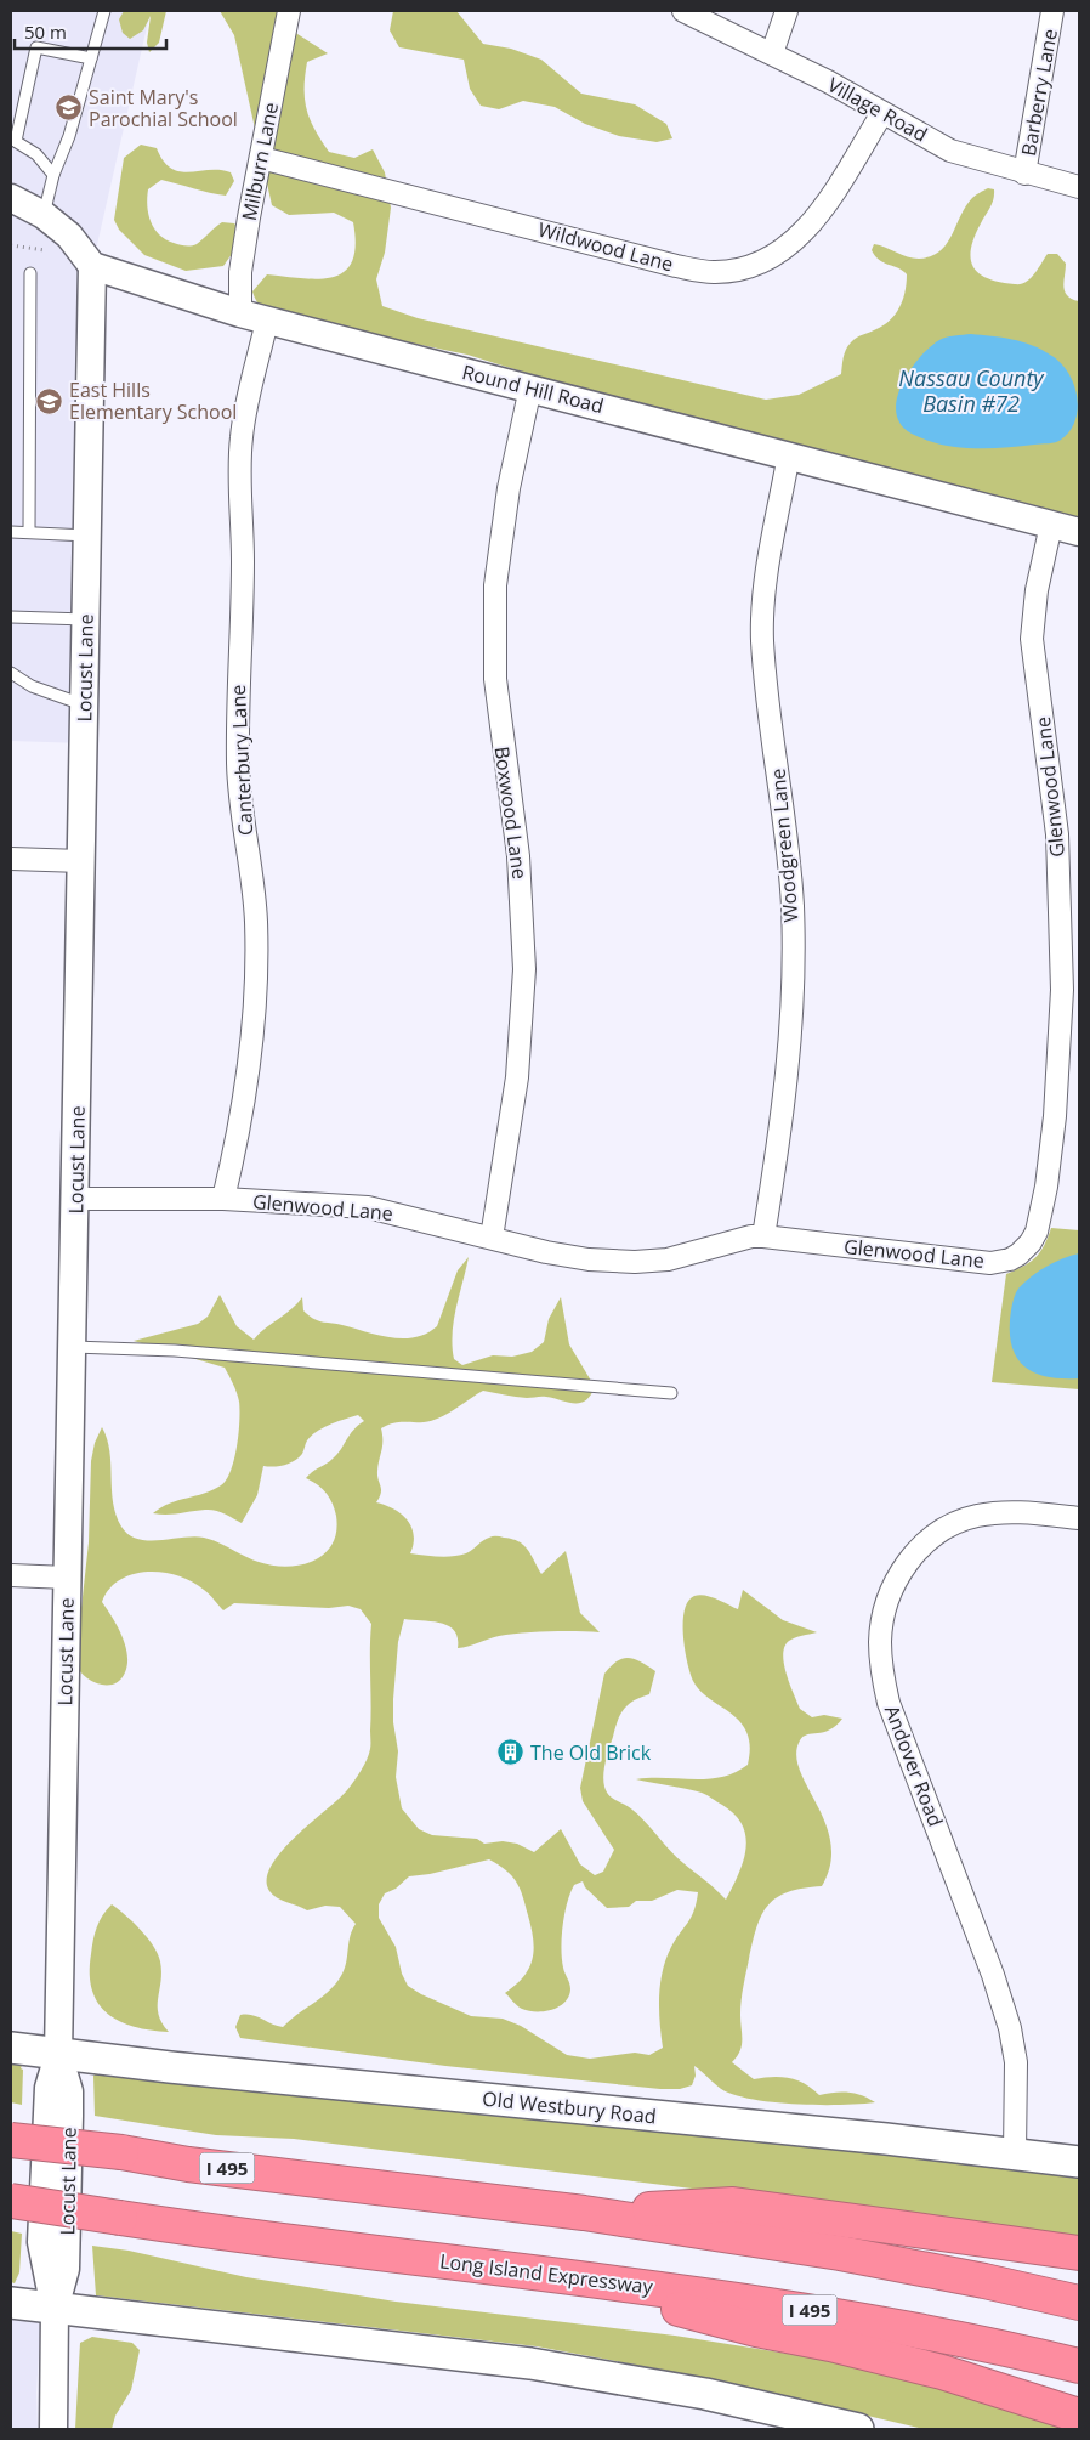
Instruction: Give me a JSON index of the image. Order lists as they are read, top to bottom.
{
  "streets": {
    "highway": ["I 495", "Long Island Expressway"],
    "main road": ["Old Westbury Road"],
    "street": [
      "Barberry Lane",
      "Village Road",
      "Milburn Lane",
      "Wildwood Lane",
      "Round Hill Road",
      "Locust Lane",
      "Canterbury Lane",
      "Glenwood Lane",
      "Boxwood Lane",
      "Woodgreen Lane",
      "Andover Road"
    ]
  },
  "crossings": [
    ["Barberry Lane", "Village Road"],
    ["Village Road", "Wildwood Lane"],
    ["Milburn Lane", "Wildwood Lane"],
    ["Milburn Lane", "Round Hill Road"],
    ["Round Hill Road", "Locust Lane"],
    ["Round Hill Road", "Canterbury Lane"],
    ["Round Hill Road", "Glenwood Lane"],
    ["Round Hill Road", "Boxwood Lane"],
    ["Round Hill Road", "Woodgreen Lane"],
    ["Locust Lane", "Glenwood Lane"],
    ["Locust Lane", "Old Westbury Road"],
    ["Canterbury Lane", "Glenwood Lane"],
    ["Glenwood Lane", "Boxwood Lane"],
    ["Glenwood Lane", "Woodgreen Lane"],
    ["Andover Road", "Old Westbury Road"]
  ],
  "water": ["Nassau County Basin #72"],
  "places": {
    "school or university": ["Saint Mary's Parochial School", "East Hills Elementary School"],
    "building": ["The Old Brick"]
  },
  "scale_bar": "50 m"
}
